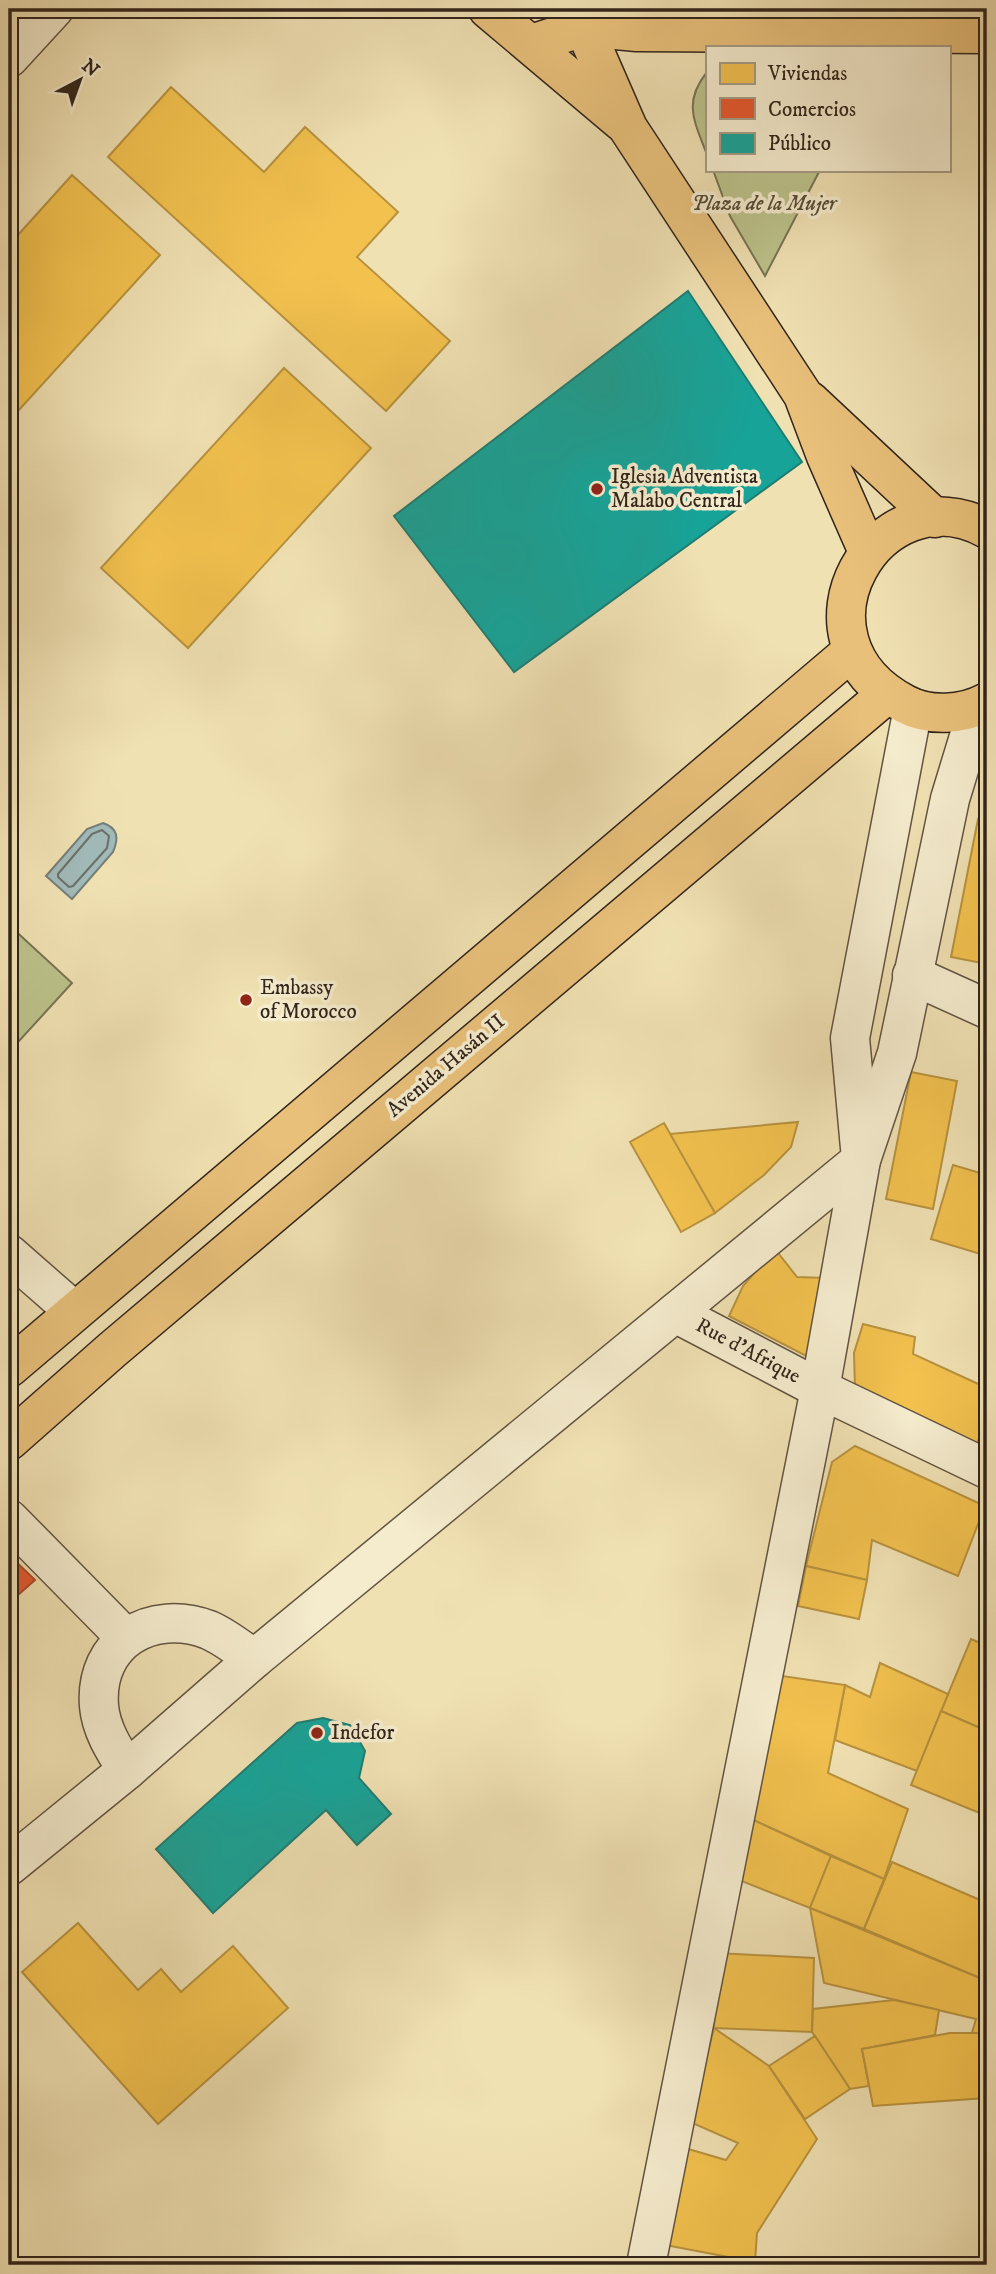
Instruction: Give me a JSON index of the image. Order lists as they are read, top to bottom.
{
  "streets": {
    "main road": ["Avenida Hasán II"],
    "street": ["Rue d'Afrique"]
  },
  "parks": ["Plaza de la Mujer"],
  "places": ["Iglesia Adventista Malabo Central", "Embassy of Morocco", "Indefor"],
  "legend": ["Viviendas", "Comercios", "Público"],
  "north": "top right"
}
